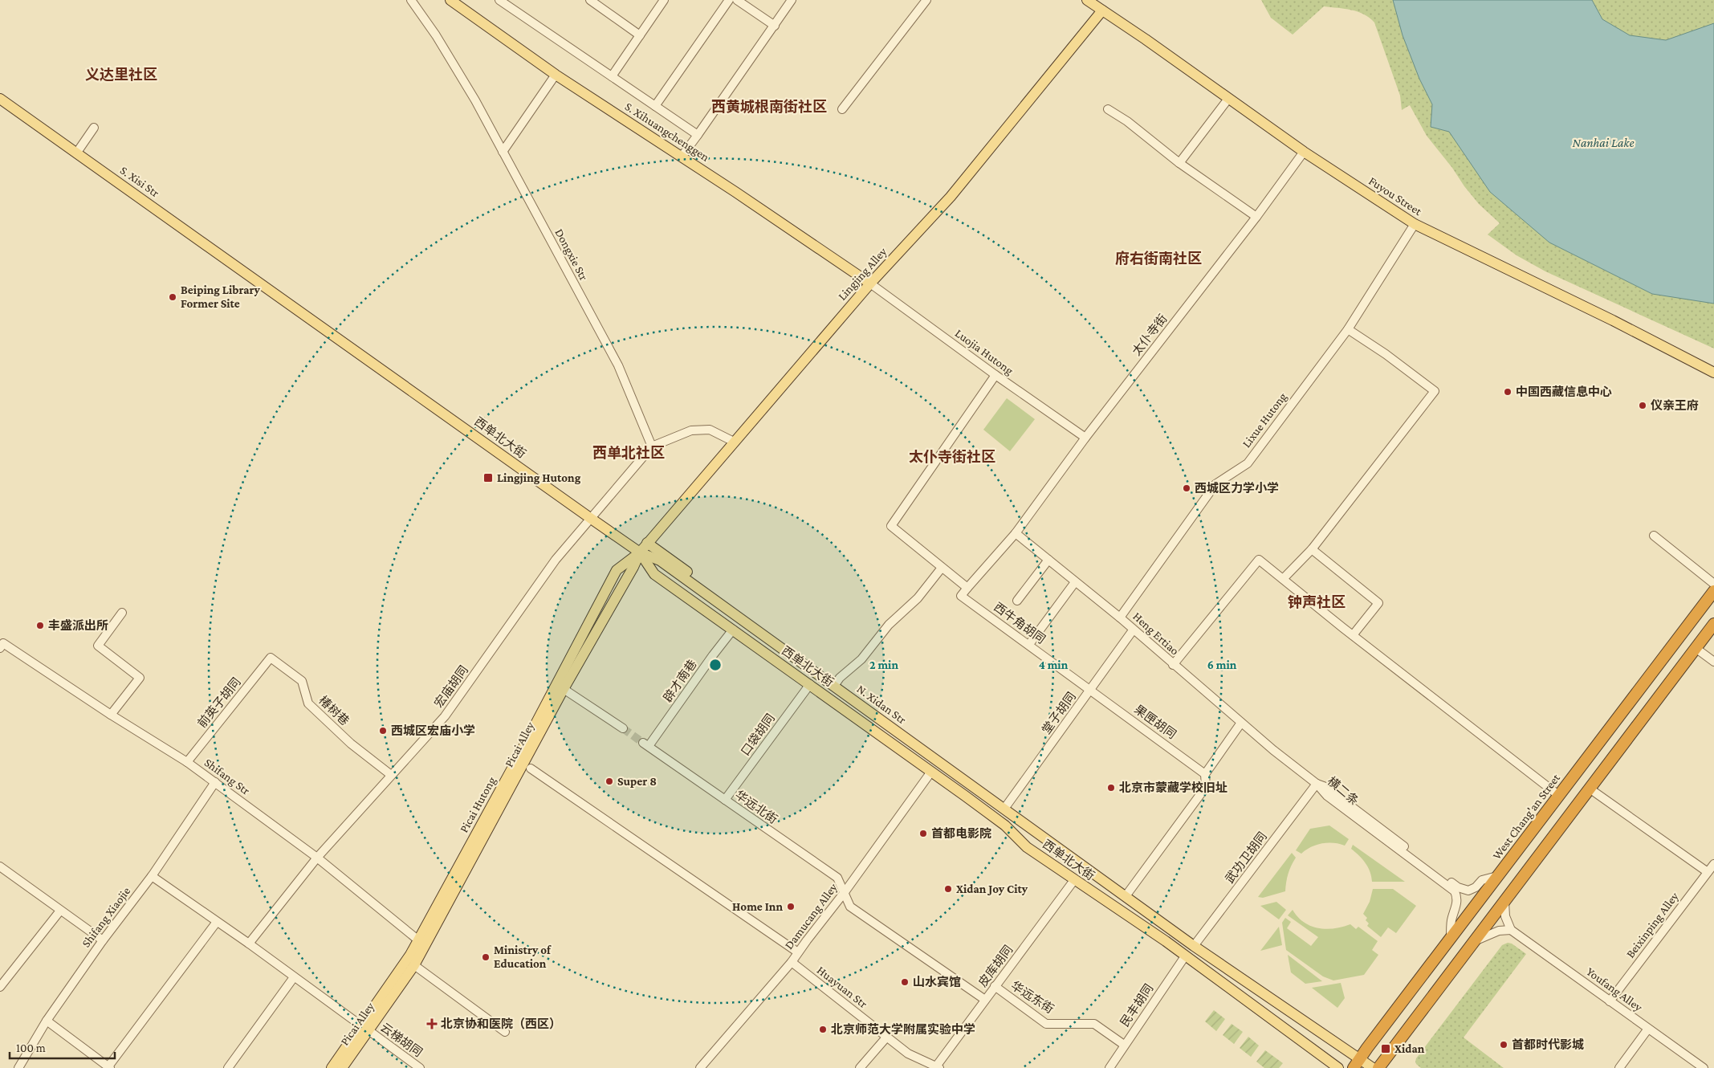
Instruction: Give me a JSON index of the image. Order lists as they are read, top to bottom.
{
  "streets": {
    "highway": ["West Chang'an Street"],
    "main road": [
      "S. Xihuangchenggen",
      "S. Xisi Str",
      "Fuyou Street",
      "Lingjing Alley",
      "西单北大街",
      "N. Xidan Str",
      "Picai Alley",
      "Picai Hutong"
    ],
    "street": [
      "Dongxie Str",
      "太仆寺街",
      "Luojia Hutong",
      "Lixue Hutong",
      "西牛角胡同",
      "Heng Ertiao",
      "辟才南巷",
      "宏庙胡同",
      "前英子胡同",
      "椿树巷",
      "堂子胡同",
      "果匣胡同",
      "口袋胡同",
      "Shifang Str",
      "横二条",
      "华远北街",
      "武功卫胡同",
      "Damucang Alley",
      "Shifang Xiaojie",
      "Beixinping Alley",
      "皮库胡同",
      "Huayuan Str",
      "Youfang Alley",
      "华远东街",
      "民丰胡同",
      "云梯胡同"
    ]
  },
  "crossings": [
    ["S. Xihuangchenggen", "Lingjing Alley"],
    ["S. Xihuangchenggen", "Luojia Hutong"],
    ["S. Xisi Str", "西单北大街"],
    ["Fuyou Street", "Lingjing Alley"],
    ["Fuyou Street", "太仆寺街"],
    ["Fuyou Street", "Lixue Hutong"],
    ["Lingjing Alley", "Luojia Hutong"],
    ["Lingjing Alley", "西单北大街"],
    ["Lingjing Alley", "N. Xidan Str"],
    ["Lingjing Alley", "Picai Alley"],
    ["Lingjing Alley", "Picai Hutong"],
    ["太仆寺街", "Luojia Hutong"],
    ["太仆寺街", "西牛角胡同"],
    ["太仆寺街", "Heng Ertiao"],
    ["Lixue Hutong", "Heng Ertiao"],
    ["西单北大街", "辟才南巷"],
    ["西单北大街", "宏庙胡同"],
    ["西单北大街", "N. Xidan Str"],
    ["西单北大街", "堂子胡同"],
    ["西单北大街", "口袋胡同"],
    ["西单北大街", "Picai Alley"],
    ["西单北大街", "Picai Hutong"],
    ["西单北大街", "West Chang'an Street"],
    ["西单北大街", "武功卫胡同"],
    ["西单北大街", "Damucang Alley"],
    ["西单北大街", "皮库胡同"],
    ["西单北大街", "民丰胡同"],
    ["西牛角胡同", "堂子胡同"],
    ["西牛角胡同", "果匣胡同"],
    ["Heng Ertiao", "堂子胡同"],
    ["Heng Ertiao", "横二条"],
    ["Heng Ertiao", "武功卫胡同"],
    ["辟才南巷", "华远北街"],
    ["宏庙胡同", "椿树巷"],
    ["宏庙胡同", "Shifang Str"],
    ["宏庙胡同", "云梯胡同"],
    ["前英子胡同", "椿树巷"],
    ["前英子胡同", "Shifang Str"],
    ["N. Xidan Str", "堂子胡同"],
    ["N. Xidan Str", "Picai Alley"],
    ["N. Xidan Str", "Picai Hutong"],
    ["堂子胡同", "果匣胡同"],
    ["口袋胡同", "华远北街"],
    ["Picai Alley", "Shifang Str"],
    ["Picai Alley", "Picai Hutong"],
    ["Picai Alley", "云梯胡同"],
    ["Shifang Str", "Picai Hutong"],
    ["Shifang Str", "Shifang Xiaojie"],
    ["横二条", "West Chang'an Street"],
    ["横二条", "武功卫胡同"],
    ["Picai Hutong", "云梯胡同"],
    ["华远北街", "Damucang Alley"],
    ["华远北街", "皮库胡同"],
    ["Damucang Alley", "Huayuan Str"],
    ["Shifang Xiaojie", "云梯胡同"],
    ["Beixinping Alley", "Youfang Alley"],
    ["皮库胡同", "Huayuan Str"],
    ["皮库胡同", "华远东街"],
    ["华远东街", "民丰胡同"]
  ],
  "districts": [
    "义达里社区",
    "西黄城根南街社区",
    "府右街南社区",
    "西单北社区",
    "太仆寺街社区",
    "钟声社区"
  ],
  "water": ["Nanhai Lake"],
  "places": {
    "other": [
      "Beiping Library Former Site",
      "中国西藏信息中心",
      "仪亲王府",
      "西城区力学小学",
      "丰盛派出所",
      "西城区宏庙小学",
      "Super 8",
      "北京市蒙藏学校旧址",
      "首都电影院",
      "Xidan Joy City",
      "Home Inn",
      "Ministry of Education",
      "山水宾馆",
      "北京师范大学附属实验中学",
      "首都时代影城"
    ],
    "transit": ["Lingjing Hutong", "Xidan"],
    "health": ["北京协和医院（西区）"]
  },
  "scale_bar": "100 m",
  "rings": ["2 min", "4 min", "6 min"]
}
